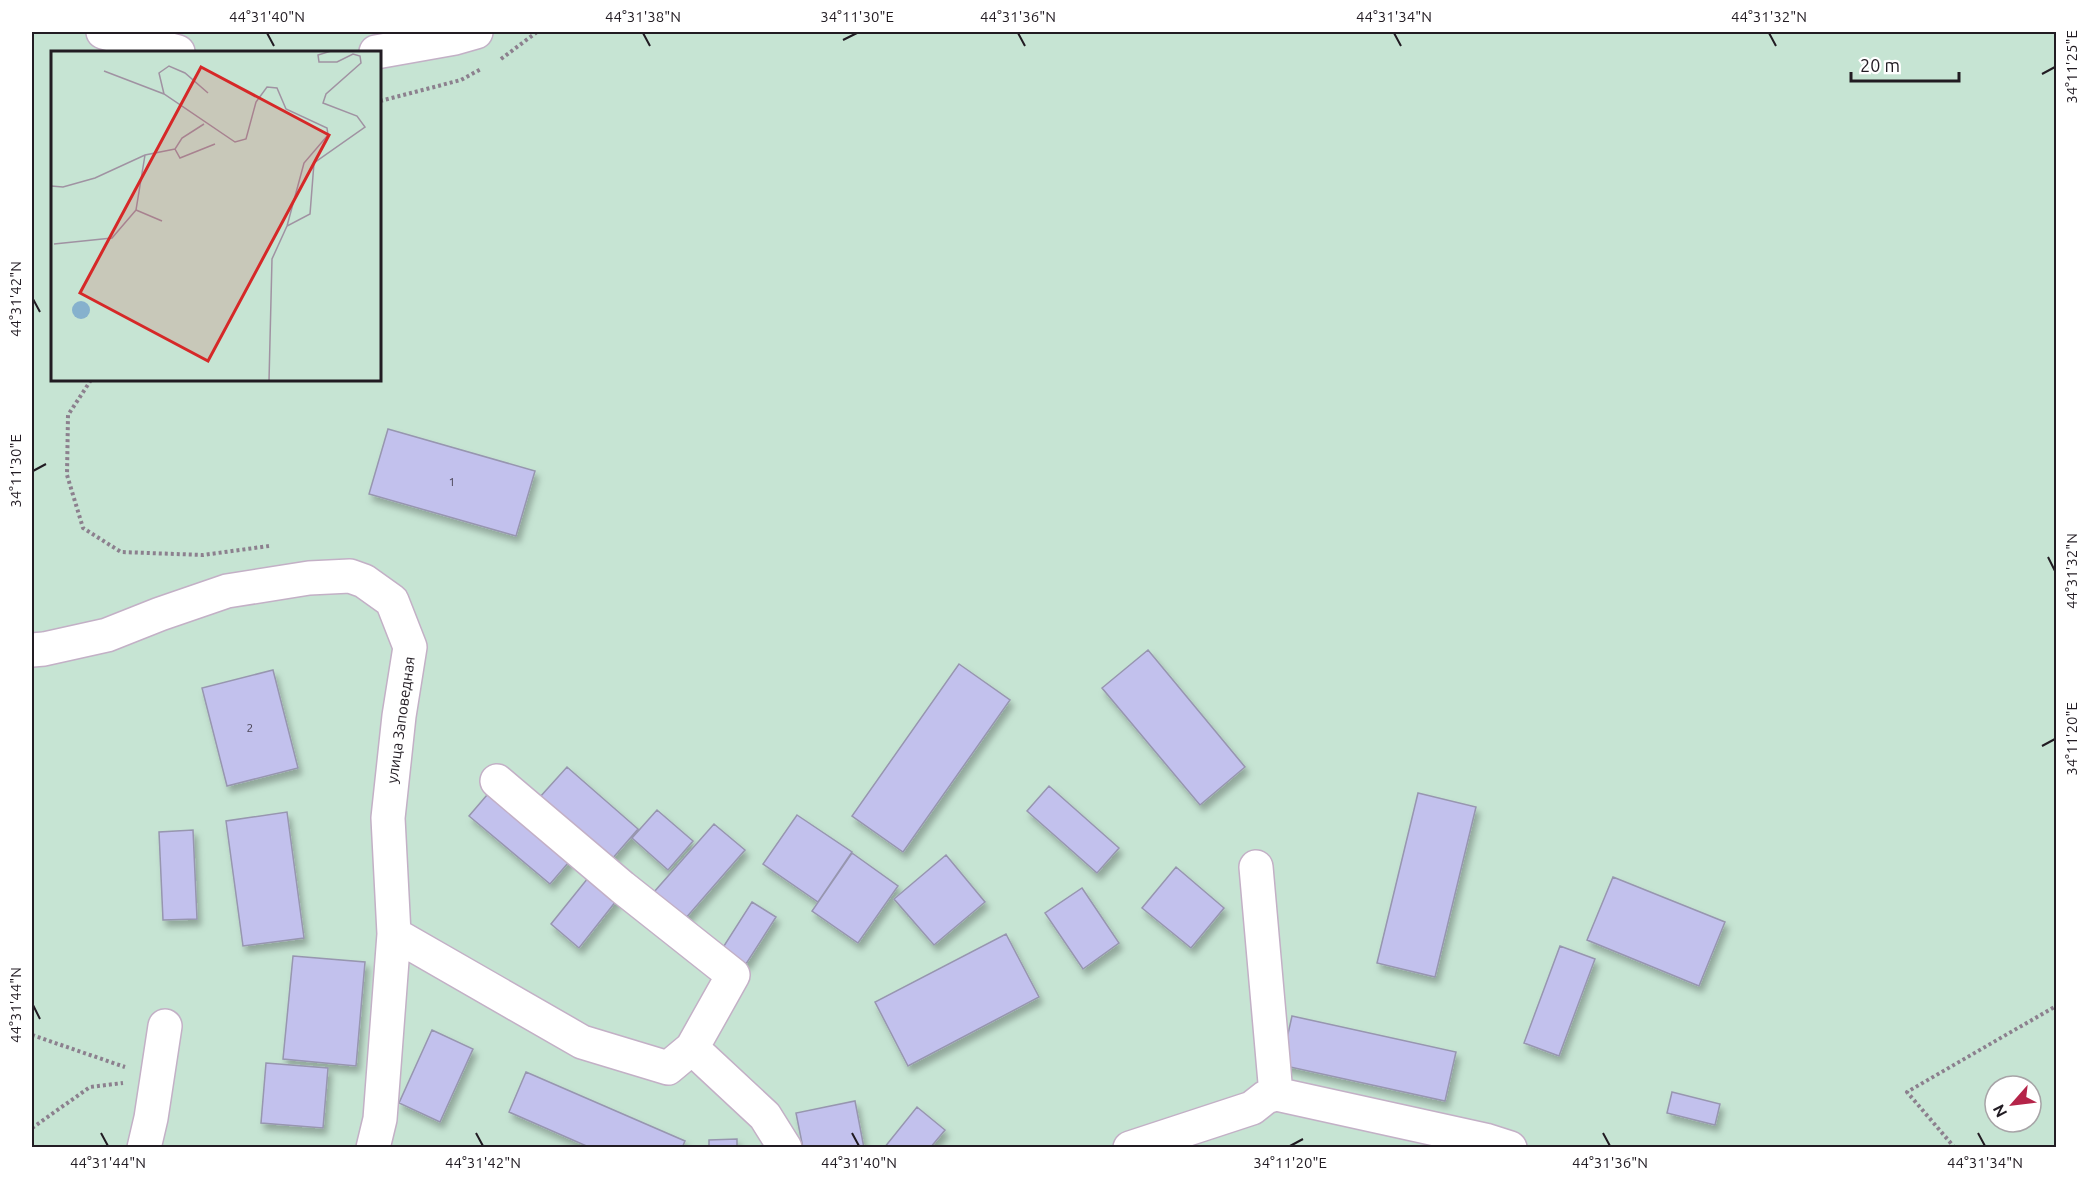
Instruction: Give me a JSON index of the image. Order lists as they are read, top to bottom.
{
  "streets": {
    "street": ["улица Заповедная"]
  },
  "house_numbers": ["1", "2"],
  "scale_bar": "20 m",
  "north": "bottom left",
  "coordinates": [
    "44°31'40\"N",
    "44°31'38\"N",
    "34°11'30\"E",
    "44°31'36\"N",
    "44°31'34\"N",
    "44°31'32\"N",
    "34°11'25\"E",
    "44°31'42\"N",
    "34°11'20\"E",
    "44°31'44\"N"
  ]
}
